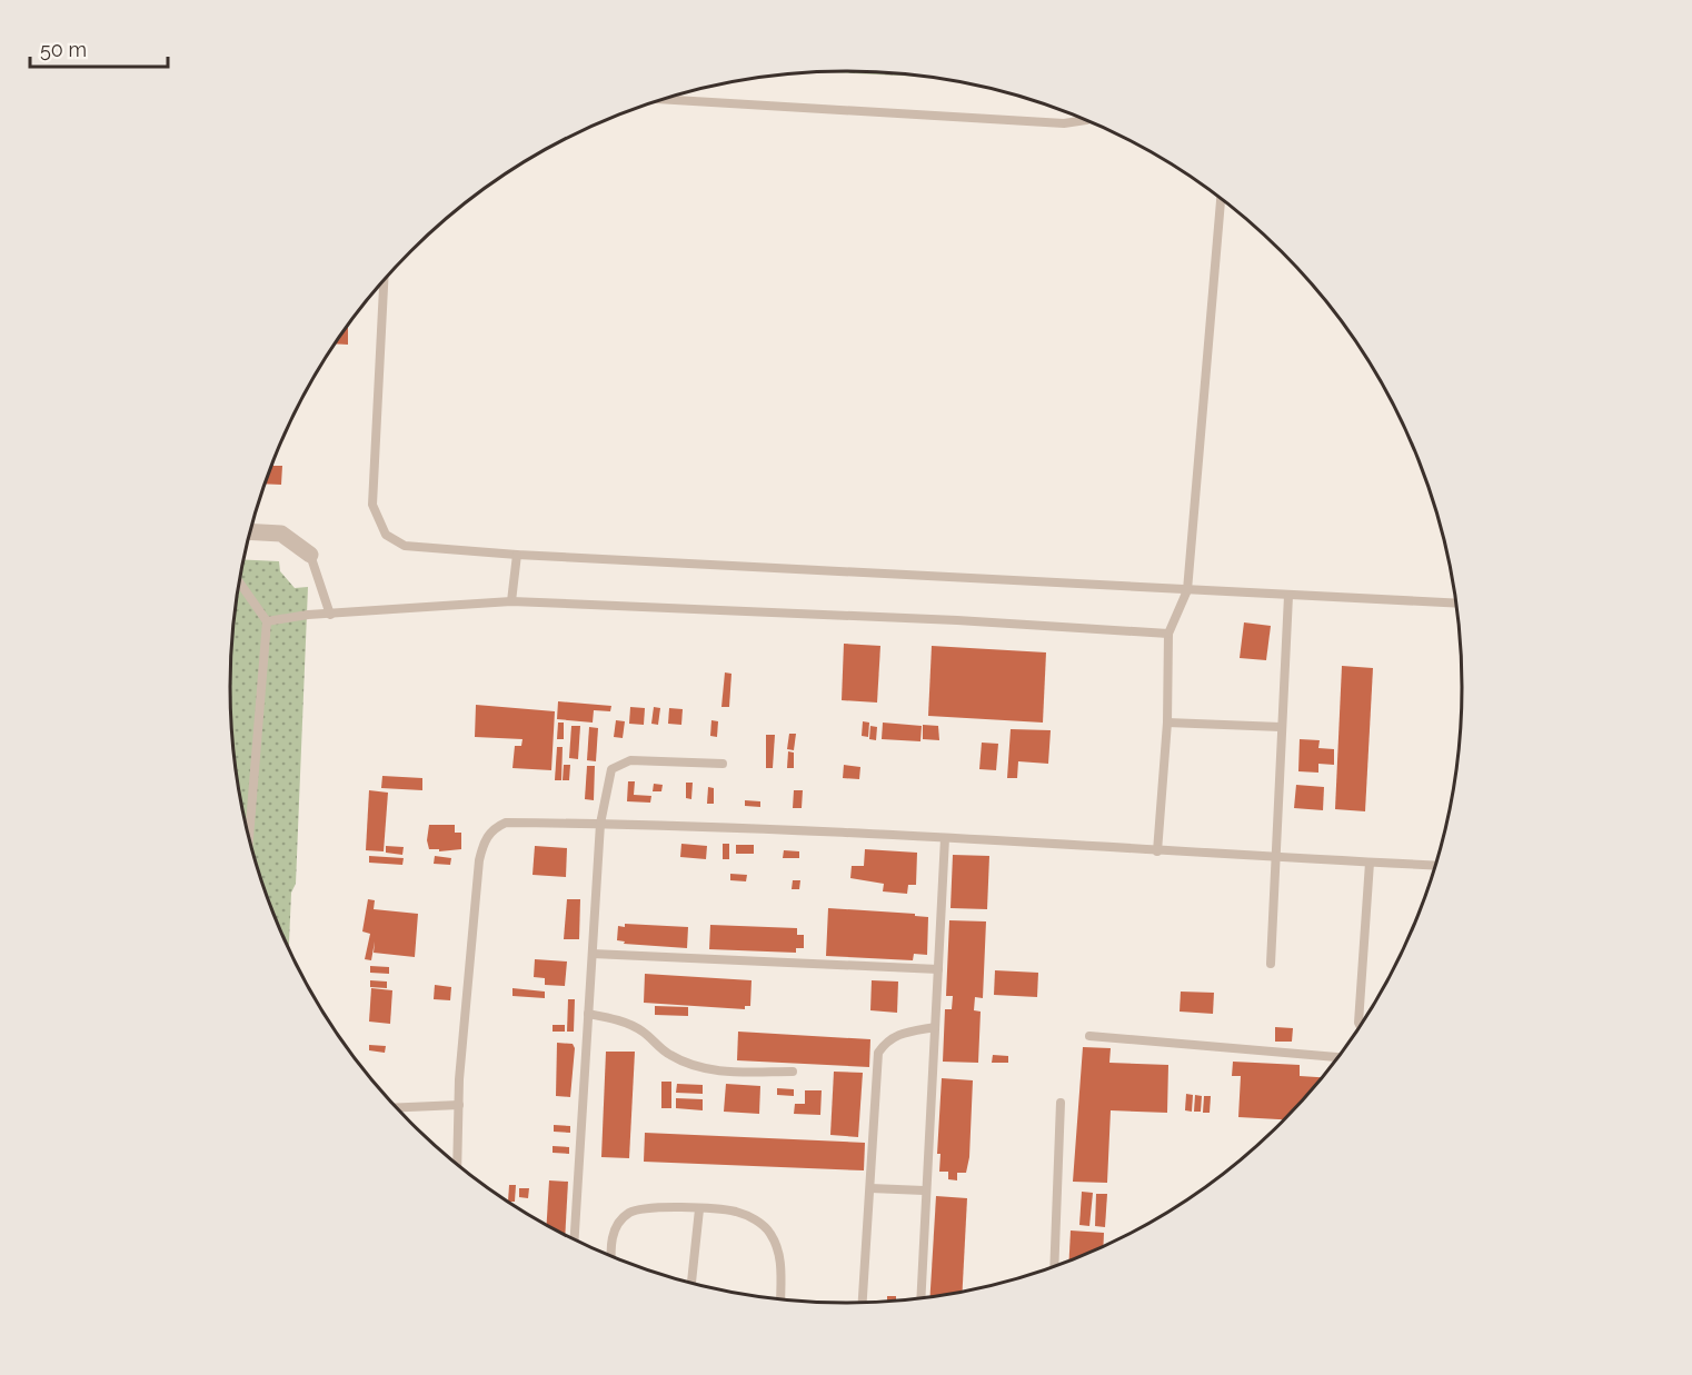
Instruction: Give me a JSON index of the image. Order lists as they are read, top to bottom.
{
  "scale_bar": "50 m"
}
